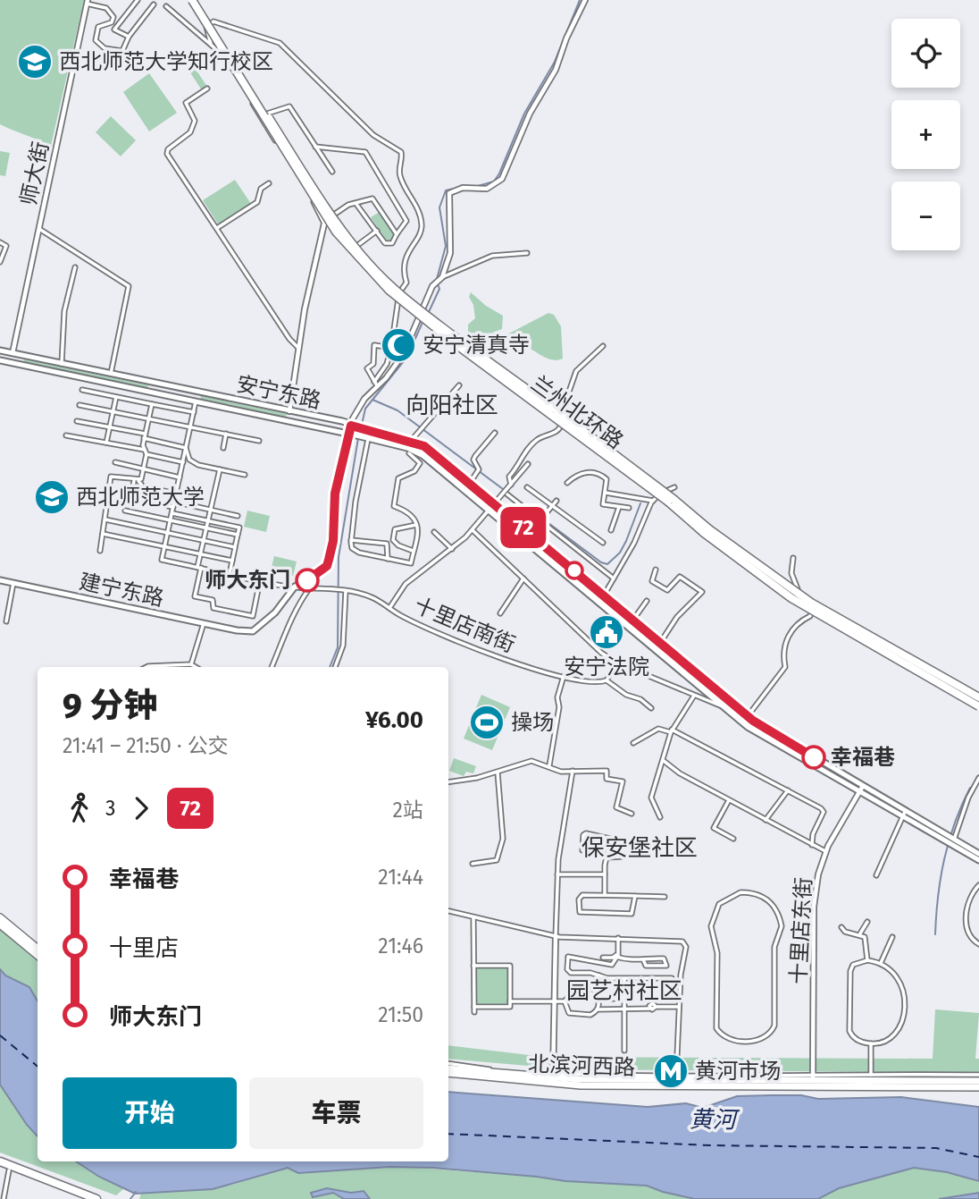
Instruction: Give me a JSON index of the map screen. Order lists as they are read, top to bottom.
{
  "streets": {
    "highway": ["兰州北环路"],
    "main road": ["安宁东路", "建宁东路", "北滨河西路"],
    "street": ["师大街", "十里店南街", "十里店东街"]
  },
  "crossings": [
    ["师大街", "安宁东路"],
    ["安宁东路", "十里店东街"],
    ["建宁东路", "十里店南街"],
    ["十里店东街", "北滨河西路"]
  ],
  "districts": ["向阳社区", "保安堡社区", "园艺村社区"],
  "water": ["黄河"],
  "places": {
    "school or university": ["西北师范大学知行校区", "西北师范大学"],
    "mosque": ["安宁清真寺"],
    "other": ["师大东门", "幸福巷"],
    "public building": ["安宁法院"],
    "sports": ["操场"],
    "metro station": ["黄河市场"]
  },
  "lines": ["bus line 72"],
  "page": {
    "on_map": "72",
    "map_buttons": ["+", "−"],
    "heading": ["9 分钟", "21:41 – 21:50 · 公交", "¥6.00"],
    "legs": ["3", "72", "2站"],
    "list": [
      {
        "name": "幸福巷",
        "value": "21:44"
      },
      {
        "name": "十里店",
        "value": "21:46"
      },
      {
        "name": "师大东门",
        "value": "21:50"
      }
    ],
    "buttons": ["开始", "车票"]
  }
}
